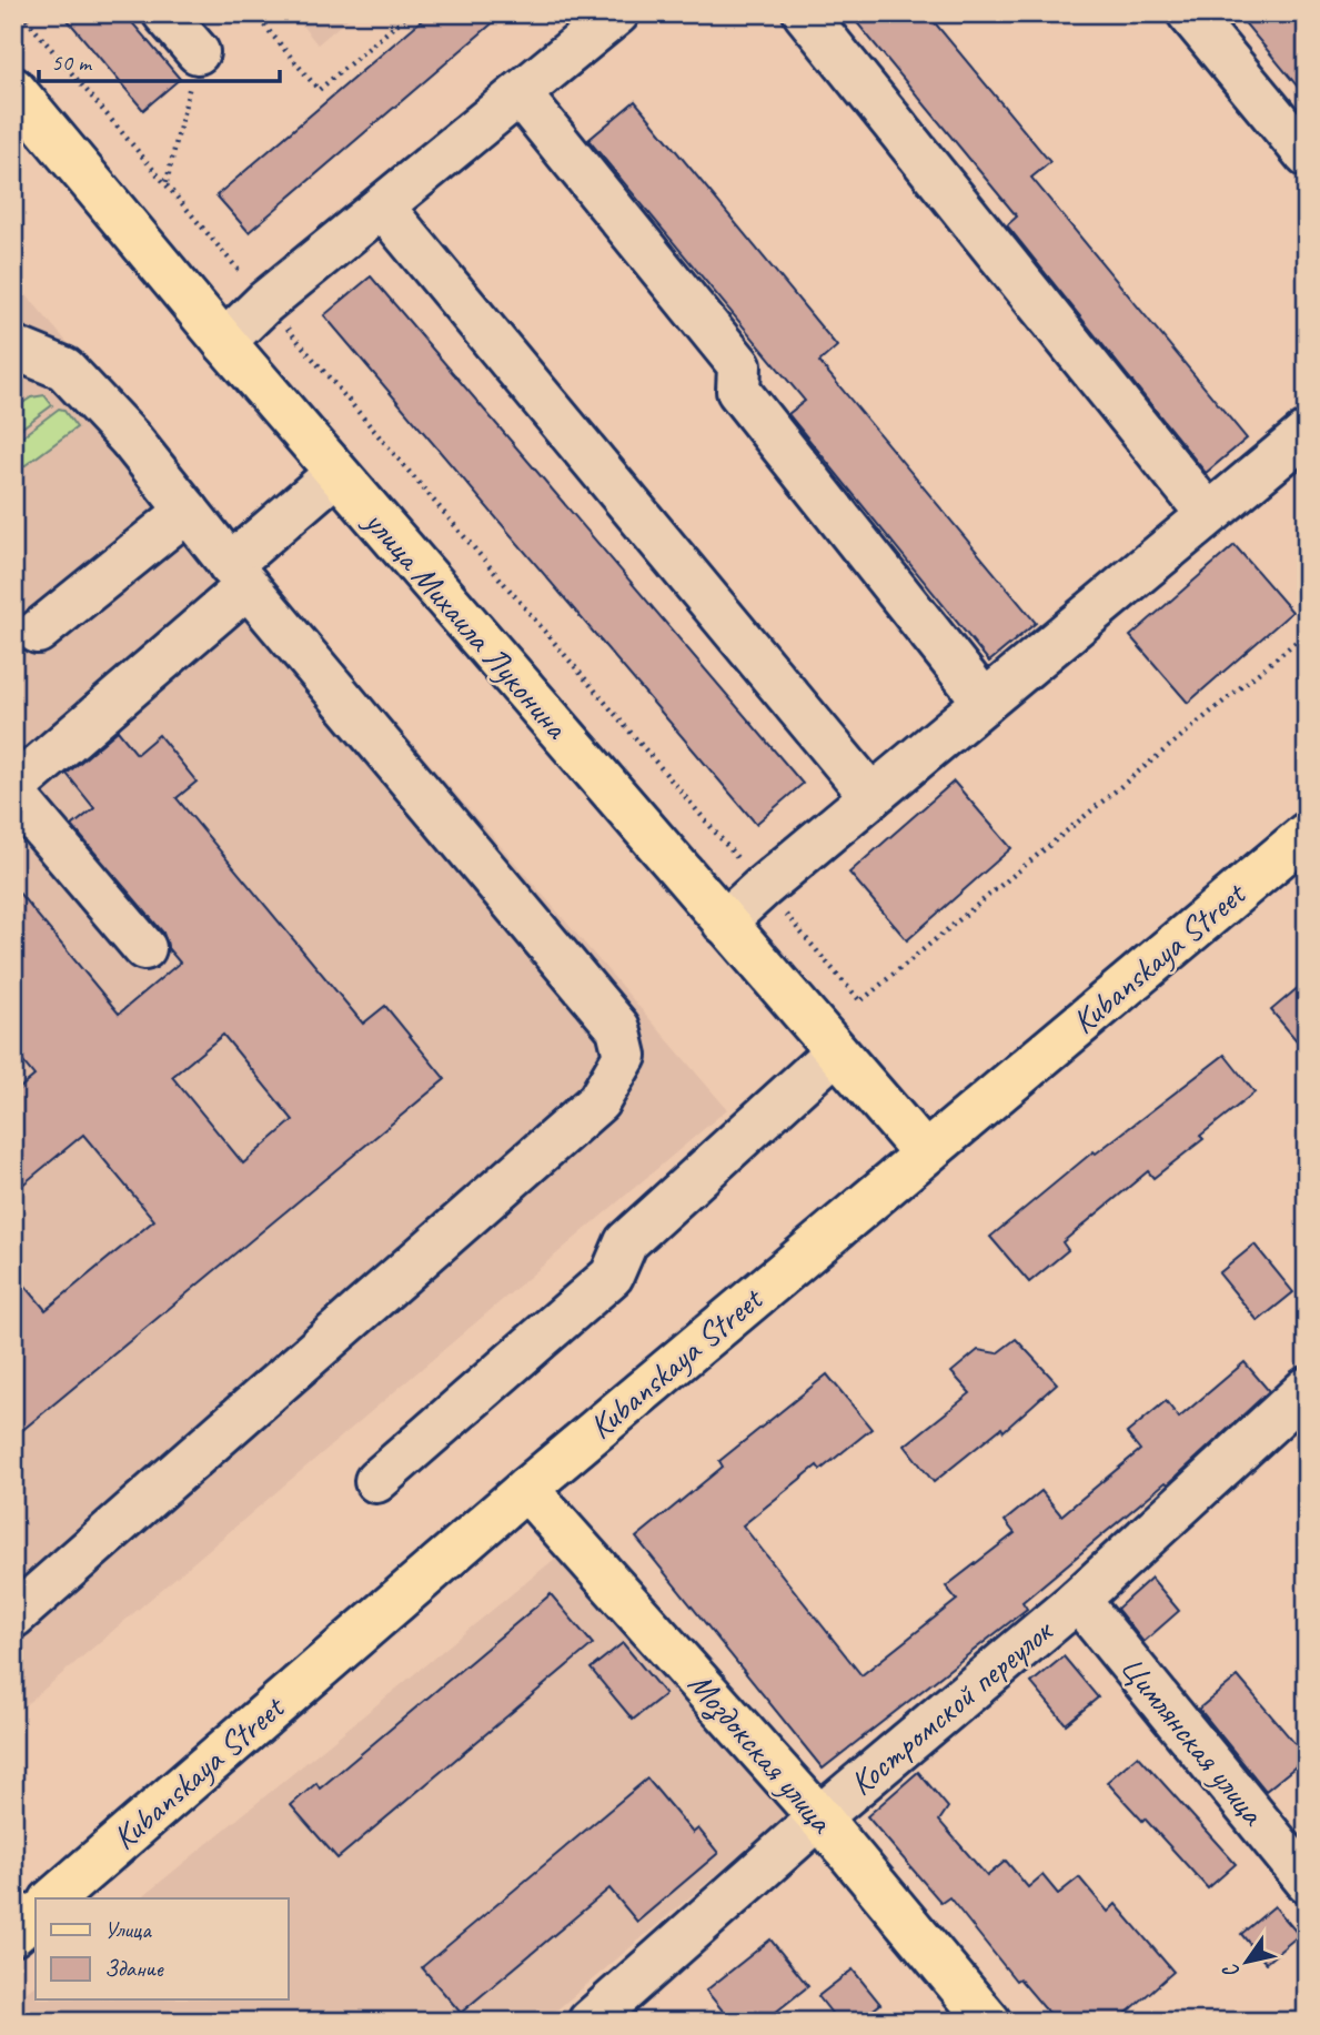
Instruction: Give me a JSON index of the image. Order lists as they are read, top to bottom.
{
  "streets": {
    "main road": ["улица Михаила Луконина", "Kubanskaya Street", "Моздокская улица"],
    "street": ["Костромской переулок", "Цимлянская улица"]
  },
  "crossings": [
    ["улица Михаила Луконина", "Kubanskaya Street"],
    ["Kubanskaya Street", "Моздокская улица"],
    ["Костромской переулок", "Цимлянская улица"],
    ["Костромской переулок", "Моздокская улица"]
  ],
  "legend": ["Улица", "Здание"],
  "scale_bar": "50 m",
  "north": "bottom left"
}
